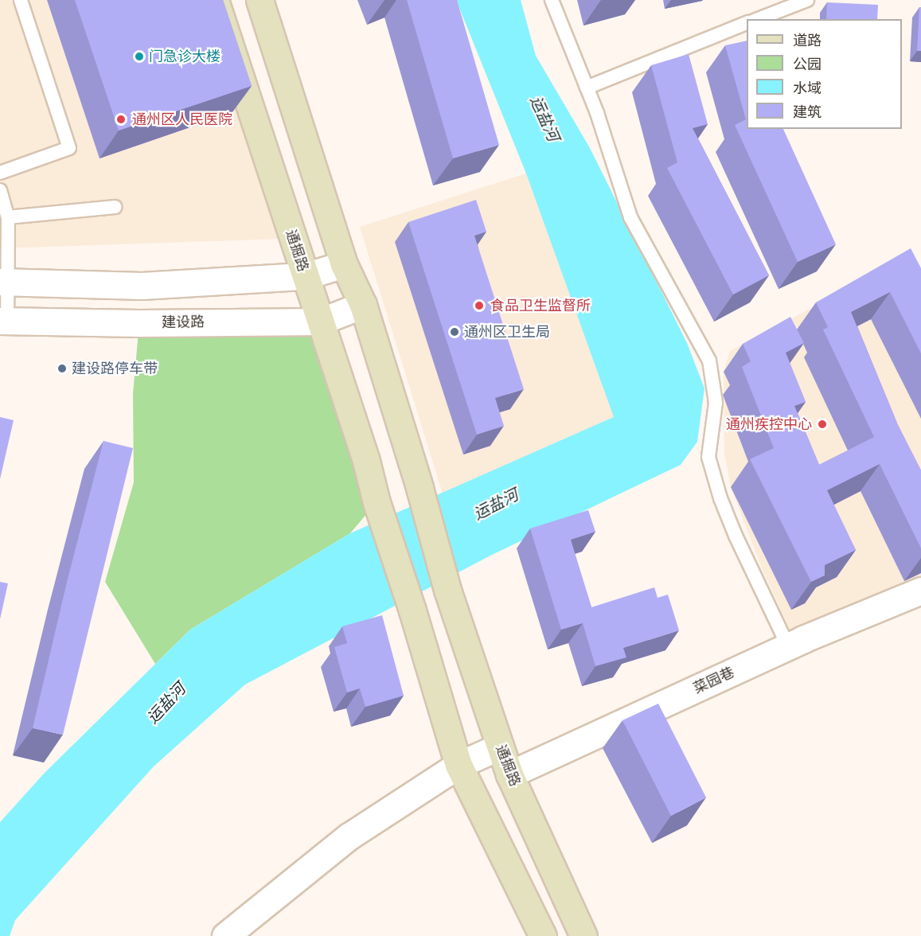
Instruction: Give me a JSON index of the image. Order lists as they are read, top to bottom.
{
  "streets": {
    "main road": ["通掘路"],
    "street": ["建设路", "菜园巷"]
  },
  "crossings": [
    ["通掘路", "建设路"],
    ["通掘路", "菜园巷"]
  ],
  "water": ["运盐河"],
  "places": [
    "门急诊大楼",
    "通州区人民医院",
    "食品卫生监督所",
    "通州区卫生局",
    "建设路停车带",
    "通州疾控中心"
  ],
  "legend": [
    "道路",
    "公园",
    "水域",
    "建筑"
  ]
}
